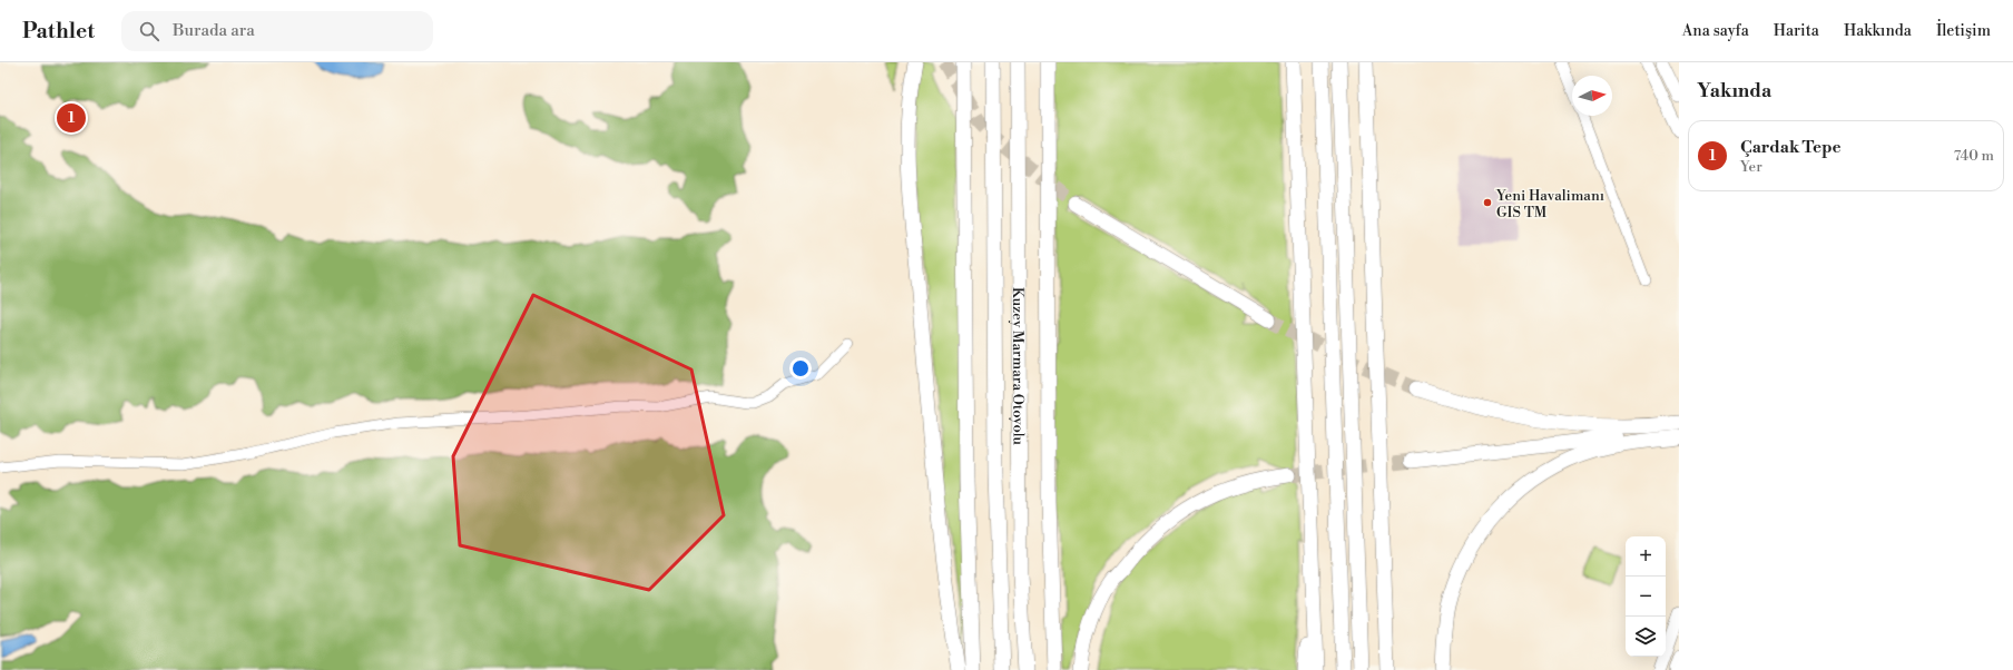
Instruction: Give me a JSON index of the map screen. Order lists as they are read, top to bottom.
{
  "streets": {
    "highway": ["Kuzey Marmara Otoyolu"]
  },
  "places": ["Yeni Havalimanı GIS TM"],
  "north": "right",
  "page": {
    "header": "Pathlet",
    "search": "Burada ara",
    "nav": [
      "Ana sayfa",
      "Harita",
      "Hakkında",
      "İletişim"
    ],
    "heading": "Yakında",
    "pins": "1",
    "list": [
      {
        "mark": "1",
        "name": "Çardak Tepe",
        "note": "Yer",
        "value": "740 m"
      }
    ],
    "map_buttons": ["+", "−"]
  }
}
